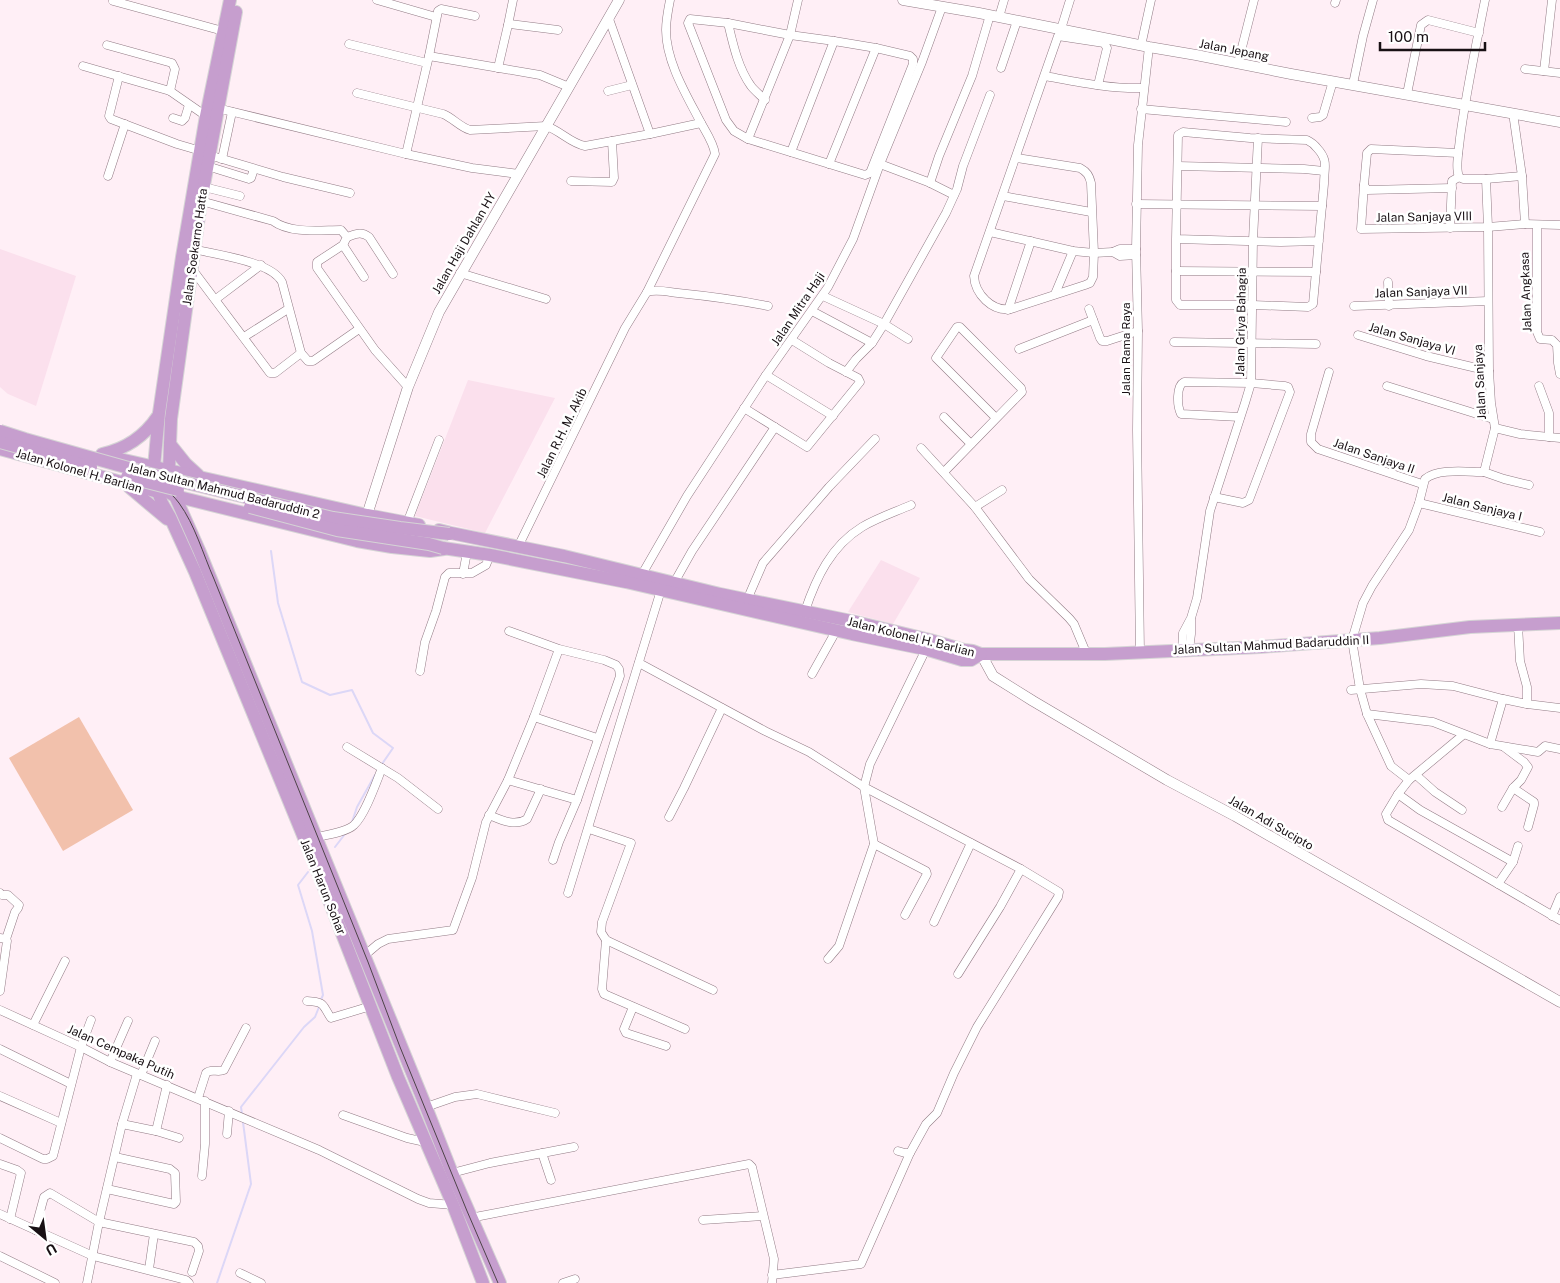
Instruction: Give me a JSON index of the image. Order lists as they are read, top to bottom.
{
  "streets": {
    "highway": [
      "Jalan Soekarno Hatta",
      "Jalan Kolonel H. Barlian",
      "Jalan Sultan Mahmud Badaruddin 2",
      "Jalan Sultan Mahmud Badaruddin II",
      "Jalan Harun Sohar"
    ],
    "street": [
      "Jalan Jepang",
      "Jalan Sanjaya VIII",
      "Jalan Haji Dahlan HY",
      "Jalan Sanjaya VII",
      "Jalan Angkasa",
      "Jalan Mitra Haji",
      "Jalan Griya Bahagia",
      "Jalan Sanjaya VI",
      "Jalan Rama Raya",
      "Jalan Sanjaya",
      "Jalan R.H. M. Akib",
      "Jalan Sanjaya II",
      "Jalan Sanjaya I",
      "Jalan Adi Sucipto",
      "Jalan Cempaka Putih"
    ]
  },
  "crossings": [
    ["Jalan Jepang", "Jalan Mitra Haji"],
    ["Jalan Jepang", "Jalan Rama Raya"],
    ["Jalan Sanjaya VIII", "Jalan Angkasa"],
    ["Jalan Sanjaya VIII", "Jalan Sanjaya"],
    ["Jalan Haji Dahlan HY", "Jalan Kolonel H. Barlian"],
    ["Jalan Soekarno Hatta", "Jalan Kolonel H. Barlian"],
    ["Jalan Soekarno Hatta", "Jalan Harun Sohar"],
    ["Jalan Sanjaya VII", "Jalan Sanjaya"],
    ["Jalan Mitra Haji", "Jalan Kolonel H. Barlian"],
    ["Jalan Griya Bahagia", "Jalan Sultan Mahmud Badaruddin II"],
    ["Jalan Sanjaya VI", "Jalan Sanjaya"],
    ["Jalan Rama Raya", "Jalan Sultan Mahmud Badaruddin II"],
    ["Jalan R.H. M. Akib", "Jalan Kolonel H. Barlian"],
    ["Jalan Kolonel H. Barlian", "Jalan Sultan Mahmud Badaruddin 2"],
    ["Jalan Kolonel H. Barlian", "Jalan Sultan Mahmud Badaruddin II"],
    ["Jalan Kolonel H. Barlian", "Jalan Adi Sucipto"],
    ["Jalan Kolonel H. Barlian", "Jalan Harun Sohar"],
    ["Jalan Sultan Mahmud Badaruddin II", "Jalan Adi Sucipto"],
    ["Jalan Harun Sohar", "Jalan Cempaka Putih"]
  ],
  "scale_bar": "100 m",
  "north": "bottom right"
}
